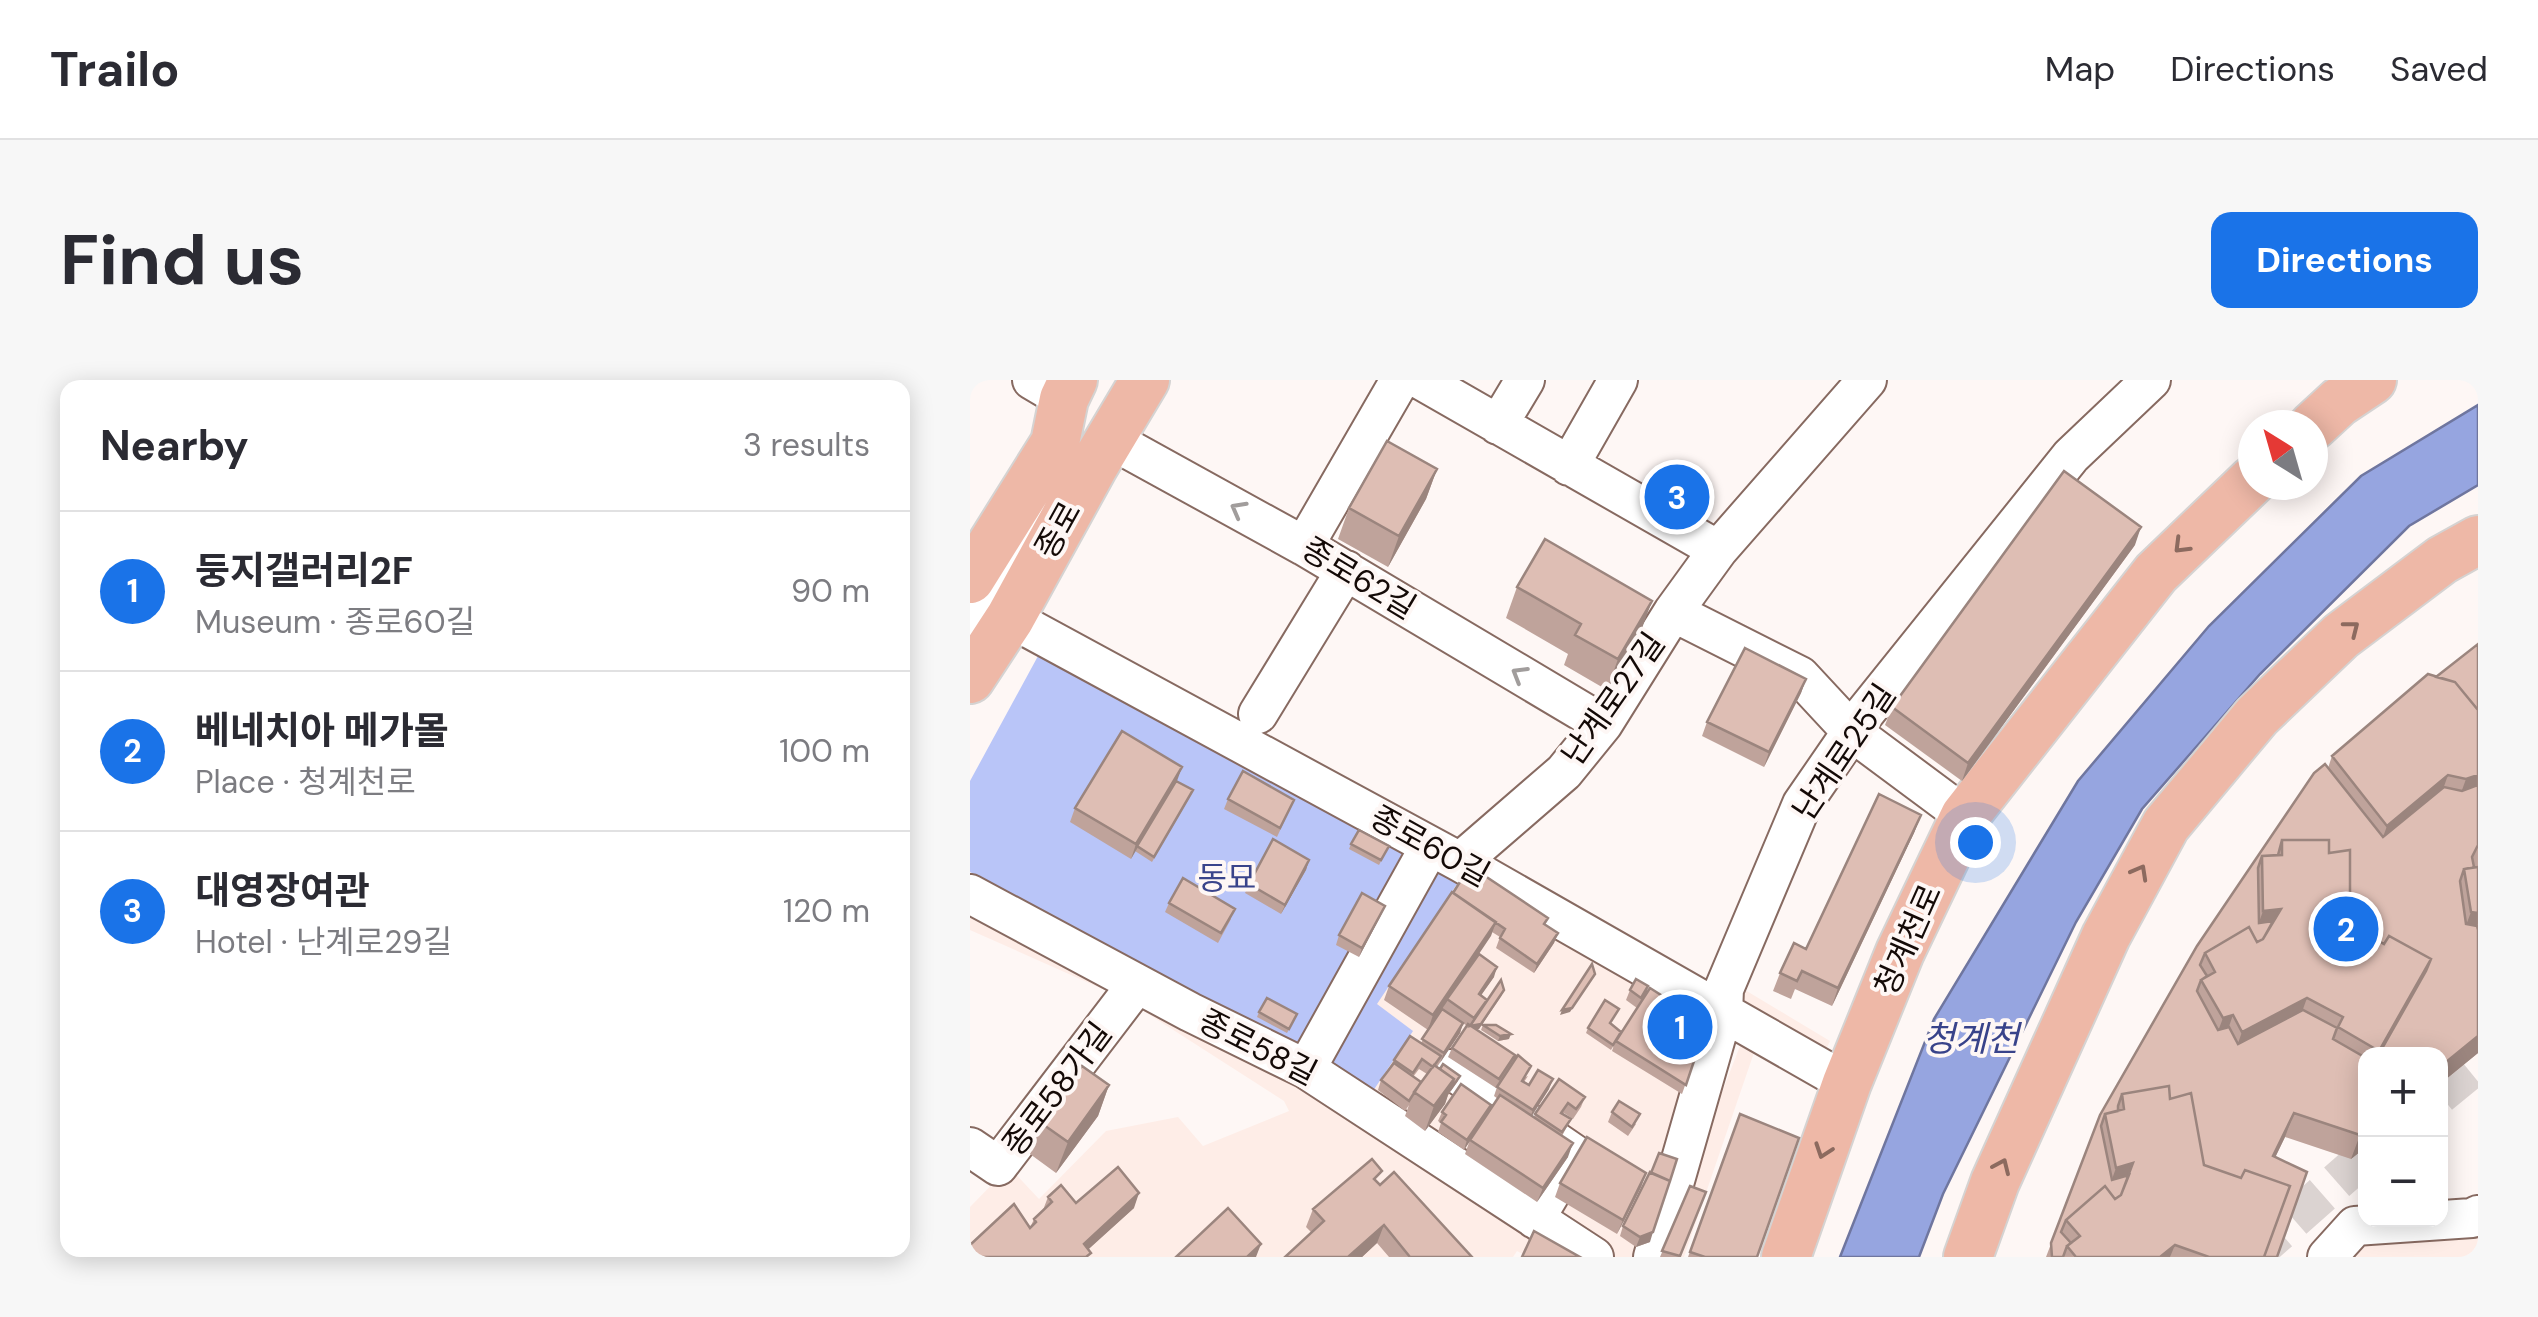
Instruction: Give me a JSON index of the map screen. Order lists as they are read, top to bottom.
{
  "streets": {
    "main road": ["종로", "청계천로"],
    "street": [
      "종로62길",
      "난계로27길",
      "난계로25길",
      "종로60길",
      "종로58길",
      "종로58가길"
    ]
  },
  "crossings": [
    ["종로", "종로62길"],
    ["종로", "종로60길"],
    ["종로62길", "난계로27길"],
    ["난계로27길", "난계로25길"],
    ["난계로27길", "종로60길"],
    ["난계로27길", "청계천로"],
    ["난계로27길", "종로58길"],
    ["난계로25길", "종로60길"],
    ["종로60길", "청계천로"],
    ["종로58길", "종로58가길"]
  ],
  "water": ["청계천"],
  "parks": ["동묘"],
  "north": "top left",
  "page": {
    "header": "Trailo",
    "nav": ["Map", "Directions", "Saved"],
    "buttons": "Directions",
    "title": "Find us",
    "heading": ["Nearby", "3 results"],
    "pins": ["3", "2", "1"],
    "list": [
      {
        "mark": "1",
        "name": "둥지갤러리2F",
        "note": "Museum · 종로60길",
        "value": "90 m"
      },
      {
        "mark": "2",
        "name": "베네치아 메가몰",
        "note": "Place · 청계천로",
        "value": "100 m"
      },
      {
        "mark": "3",
        "name": "대영장여관",
        "note": "Hotel · 난계로29길",
        "value": "120 m"
      }
    ],
    "map_buttons": ["+", "−"]
  }
}
